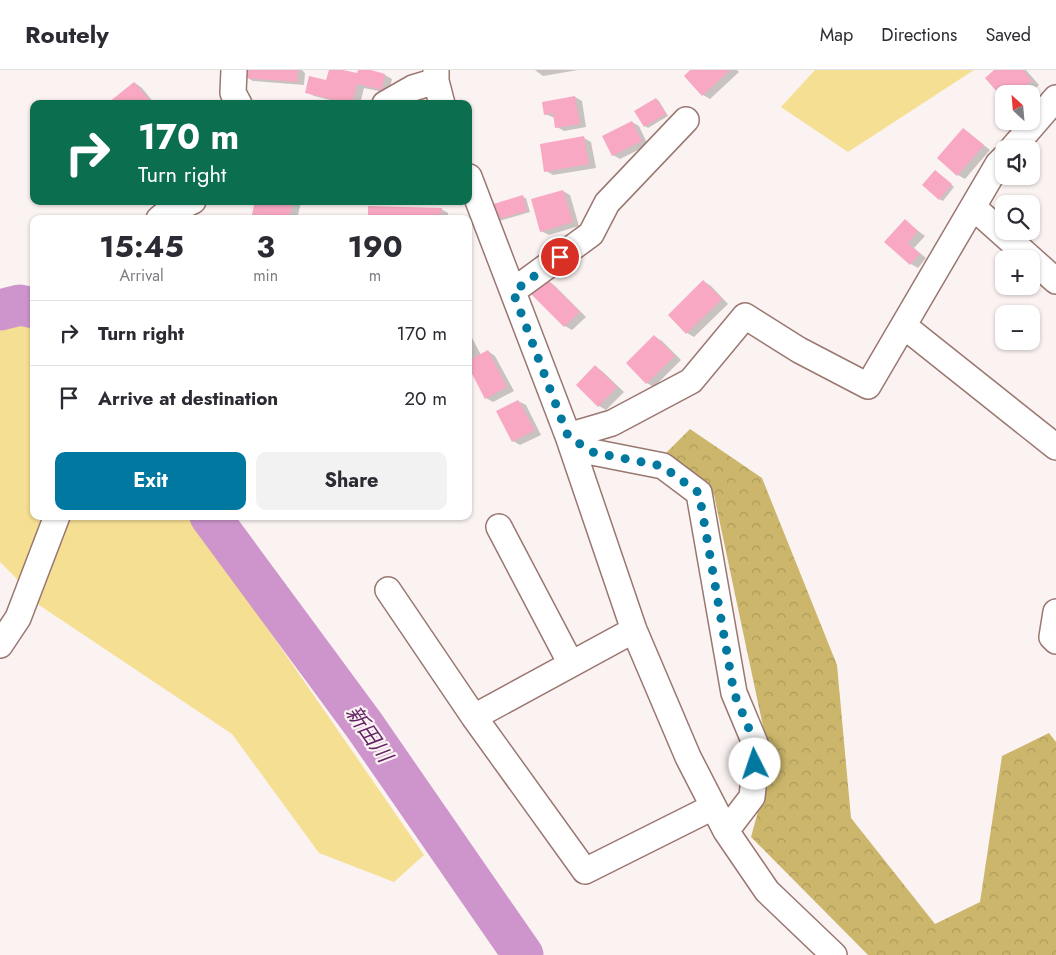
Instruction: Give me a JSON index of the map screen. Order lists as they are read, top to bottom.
{
  "water": ["新田川"],
  "north": "top left",
  "page": {
    "header": "Routely",
    "nav": ["Map", "Directions", "Saved"],
    "map_buttons": ["+", "−"],
    "turn": ["170 m", "Turn right"],
    "eta": [
      "15:45",
      "Arrival",
      "3",
      "min",
      "190",
      "m"
    ],
    "list": [
      {
        "name": "Turn right",
        "value": "170 m"
      },
      {
        "name": "Arrive at destination",
        "value": "20 m"
      }
    ],
    "buttons": ["Exit", "Share"]
  }
}
